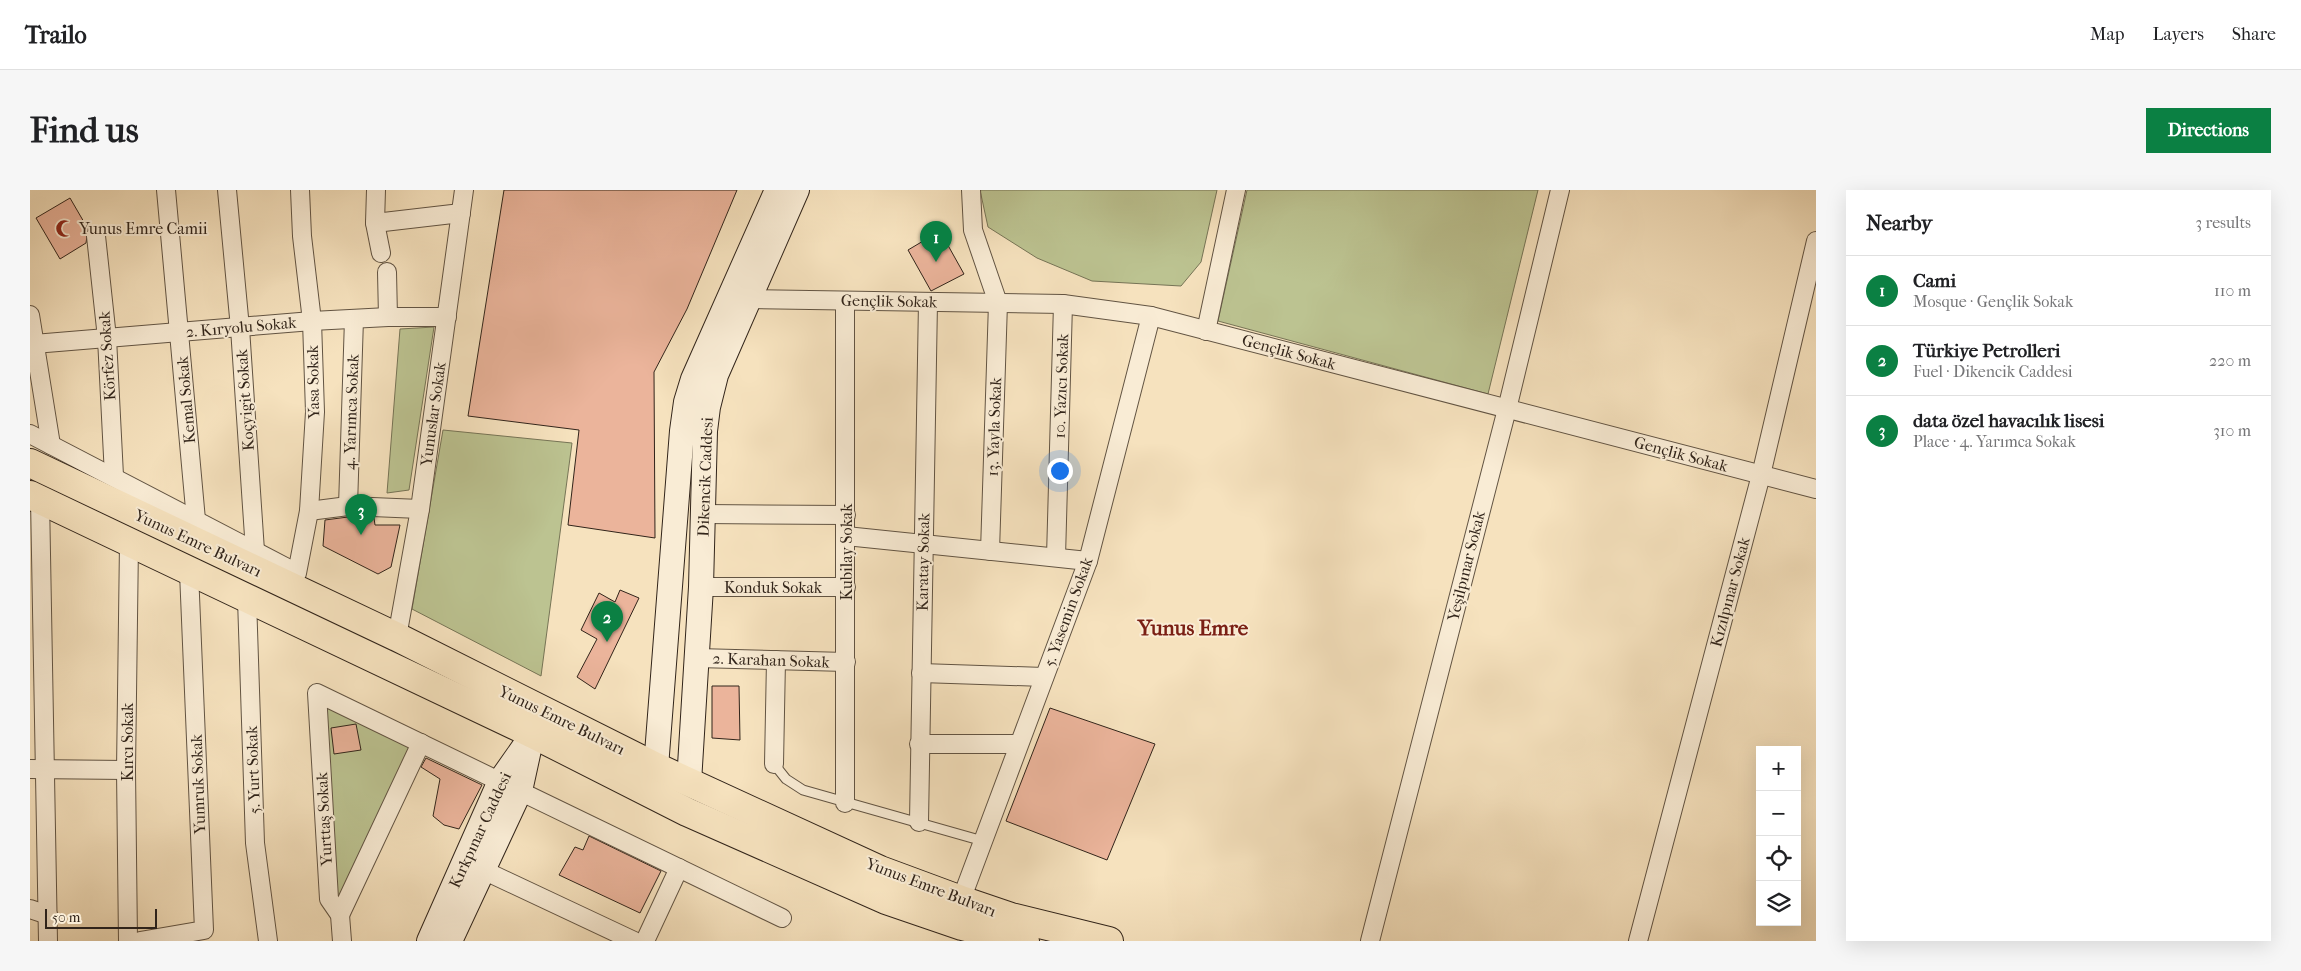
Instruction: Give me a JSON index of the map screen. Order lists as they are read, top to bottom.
{
  "streets": {
    "main road": ["Dikencik Caddesi", "Yunus Emre Bulvarı", "Kırkpınar Caddesi"],
    "street": [
      "Gençlik Sokak",
      "2. Kıryolu Sokak",
      "Körfez Sokak",
      "Yasa Sokak",
      "10. Yazıcı Sokak",
      "Kemal Sokak",
      "Koçyigit Sokak",
      "4. Yarımca Sokak",
      "Yunuslar Sokak",
      "13. Yayla Sokak",
      "Kubilay Sokak",
      "Karatay Sokak",
      "Yeşilpınar Sokak",
      "Konduk Sokak",
      "Kızılpınar Sokak",
      "5. Yasemin Sokak",
      "2. Karahan Sokak",
      "Kırcı Sokak",
      "5. Yurt Sokak",
      "Yumruk Sokak",
      "Yurttaş Sokak"
    ]
  },
  "crossings": [
    ["Gençlik Sokak", "10. Yazıcı Sokak"],
    ["Gençlik Sokak", "13. Yayla Sokak"],
    ["Gençlik Sokak", "Dikencik Caddesi"],
    ["Gençlik Sokak", "Kubilay Sokak"],
    ["Gençlik Sokak", "Karatay Sokak"],
    ["Gençlik Sokak", "Yeşilpınar Sokak"],
    ["Gençlik Sokak", "Kızılpınar Sokak"],
    ["Gençlik Sokak", "5. Yasemin Sokak"],
    ["2. Kıryolu Sokak", "Körfez Sokak"],
    ["2. Kıryolu Sokak", "Yasa Sokak"],
    ["2. Kıryolu Sokak", "Kemal Sokak"],
    ["2. Kıryolu Sokak", "Koçyigit Sokak"],
    ["2. Kıryolu Sokak", "4. Yarımca Sokak"],
    ["2. Kıryolu Sokak", "Yunuslar Sokak"],
    ["Yasa Sokak", "Koçyigit Sokak"],
    ["Yunuslar Sokak", "Yunus Emre Bulvarı"],
    ["Dikencik Caddesi", "Yunus Emre Bulvarı"],
    ["Dikencik Caddesi", "Konduk Sokak"],
    ["Dikencik Caddesi", "2. Karahan Sokak"],
    ["Yunus Emre Bulvarı", "5. Yasemin Sokak"],
    ["Yunus Emre Bulvarı", "Kırcı Sokak"],
    ["Yunus Emre Bulvarı", "5. Yurt Sokak"],
    ["Yunus Emre Bulvarı", "Yumruk Sokak"],
    ["Yunus Emre Bulvarı", "Kırkpınar Caddesi"],
    ["Kubilay Sokak", "Konduk Sokak"],
    ["Kubilay Sokak", "2. Karahan Sokak"]
  ],
  "districts": ["Yunus Emre"],
  "places": {
    "mosque": ["Yunus Emre Camii"]
  },
  "scale_bar": "50 m",
  "page": {
    "header": "Trailo",
    "nav": ["Map", "Layers", "Share"],
    "buttons": "Directions",
    "title": "Find us",
    "heading": ["Nearby", "3 results"],
    "pins": ["1", "3", "2"],
    "list": [
      {
        "mark": "1",
        "name": "Cami",
        "note": "Mosque · Gençlik Sokak",
        "value": "110 m"
      },
      {
        "mark": "2",
        "name": "Türkiye Petrolleri",
        "note": "Fuel · Dikencik Caddesi",
        "value": "220 m"
      },
      {
        "mark": "3",
        "name": "data özel havacılık lisesi",
        "note": "Place · 4. Yarımca Sokak",
        "value": "310 m"
      }
    ],
    "map_buttons": ["+", "−"],
    "scale": "50 m"
  }
}
